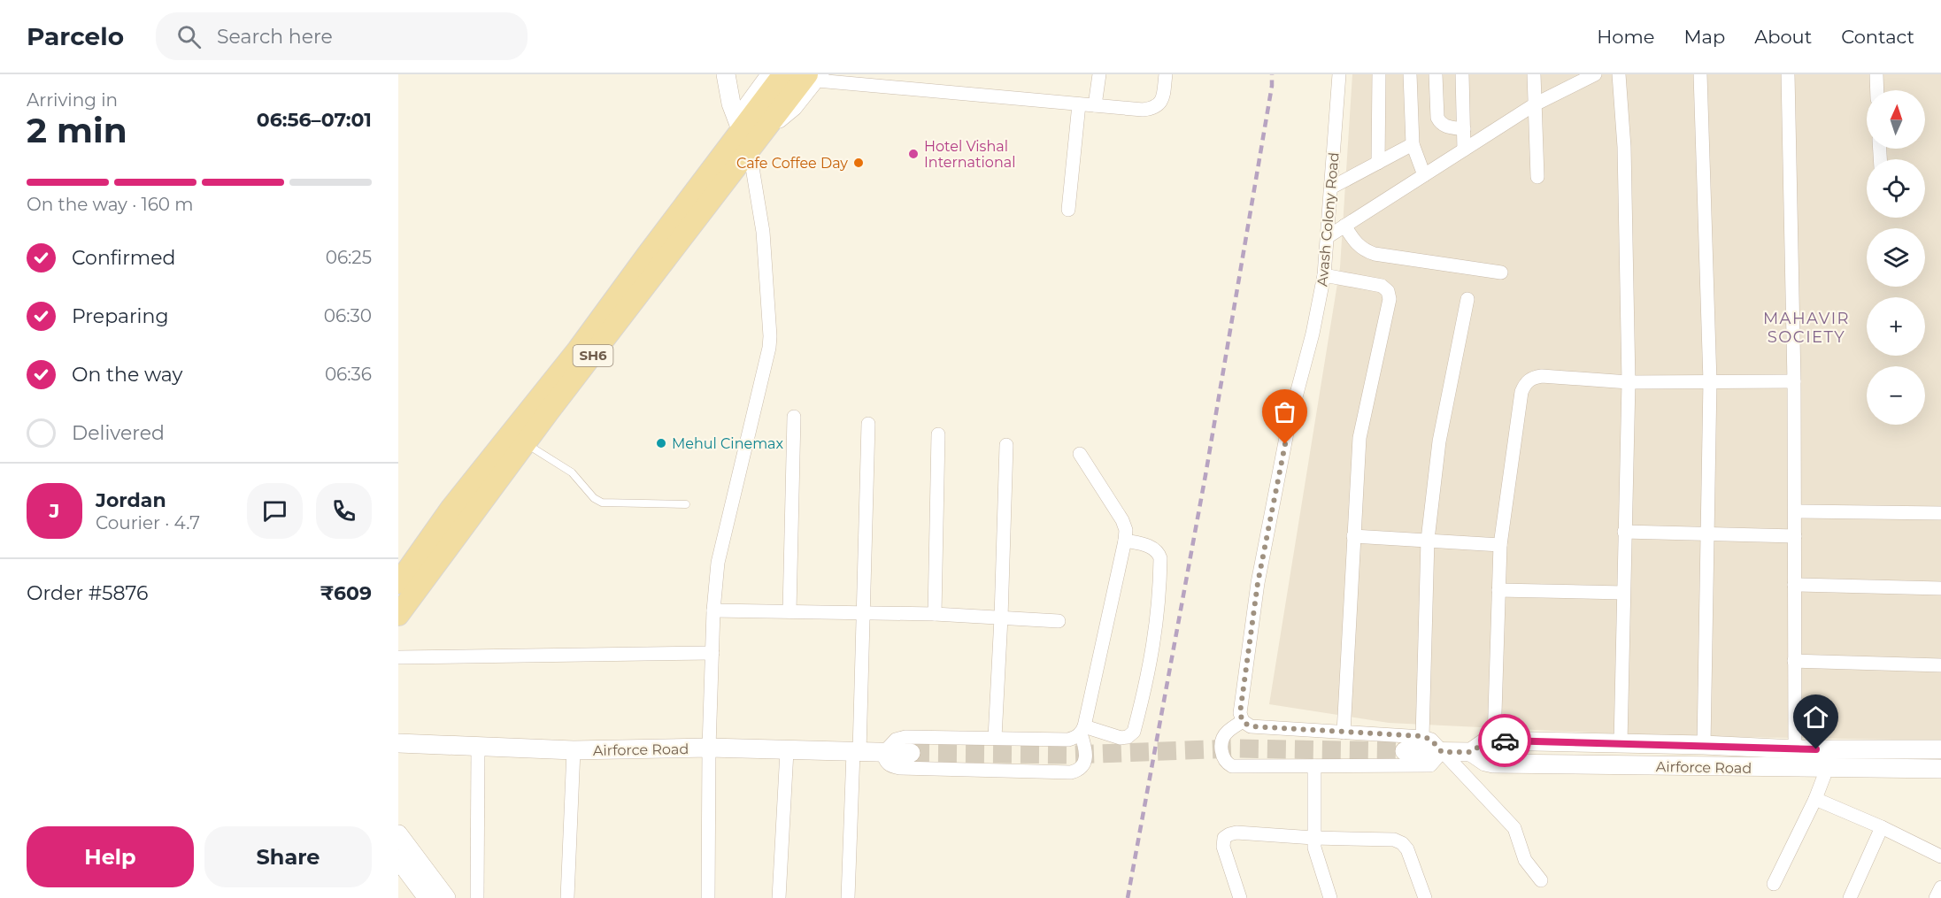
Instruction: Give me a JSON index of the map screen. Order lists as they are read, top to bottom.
{
  "streets": {
    "main road": ["SH6", "Airforce Road"],
    "street": ["Avash Colony Road"]
  },
  "districts": ["MAHAVIR SOCIETY"],
  "places": ["Hotel Vishal International", "Cafe Coffee Day", "Mehul Cinemax"],
  "north": "top",
  "page": {
    "header": "Parcelo",
    "search": "Search here",
    "nav": [
      "Home",
      "Map",
      "About",
      "Contact"
    ],
    "heading": ["2 min", "Arriving in", "06:56–07:01"],
    "panel": [
      "Jordan",
      "Courier · 4.7",
      "Order #5876",
      "₹609"
    ],
    "map_buttons": ["+", "−"],
    "bar": "On the way · 160 m",
    "list": [
      ["Confirmed", "06:25"],
      ["Preparing", "06:30"],
      ["On the way", "06:36"],
      "Delivered"
    ],
    "round": "J",
    "buttons": ["Help", "Share"]
  }
}
